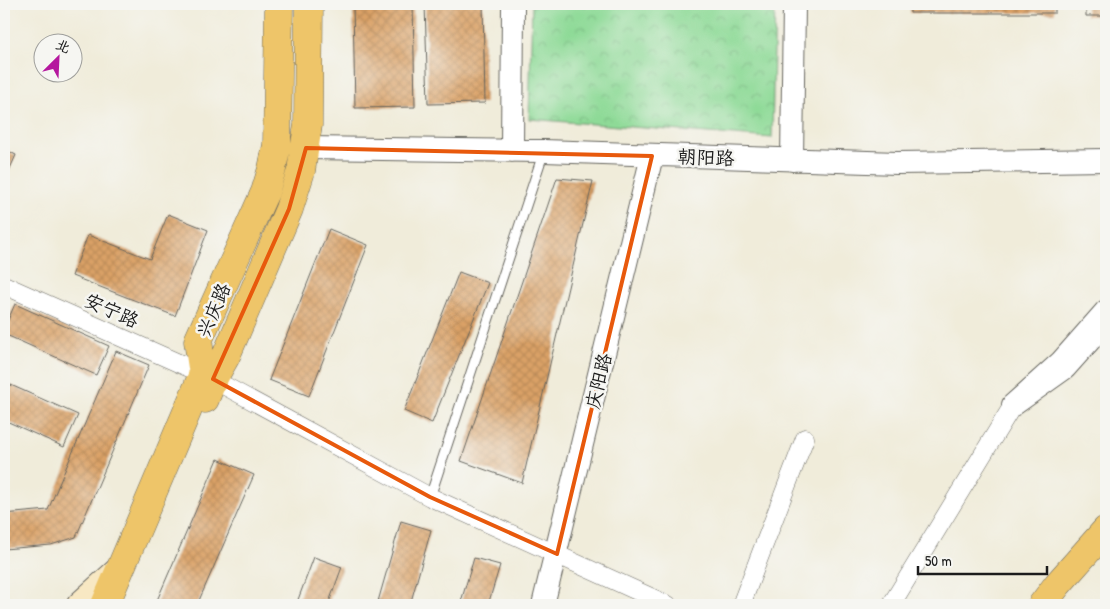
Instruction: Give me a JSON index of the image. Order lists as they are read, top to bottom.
{
  "streets": {
    "main road": ["兴庆路"],
    "street": ["朝阳路", "安宁路", "庆阳路"]
  },
  "crossings": [
    ["朝阳路", "兴庆路"],
    ["朝阳路", "庆阳路"],
    ["安宁路", "兴庆路"],
    ["安宁路", "庆阳路"]
  ],
  "scale_bar": "50 m",
  "north": "top right"
}
